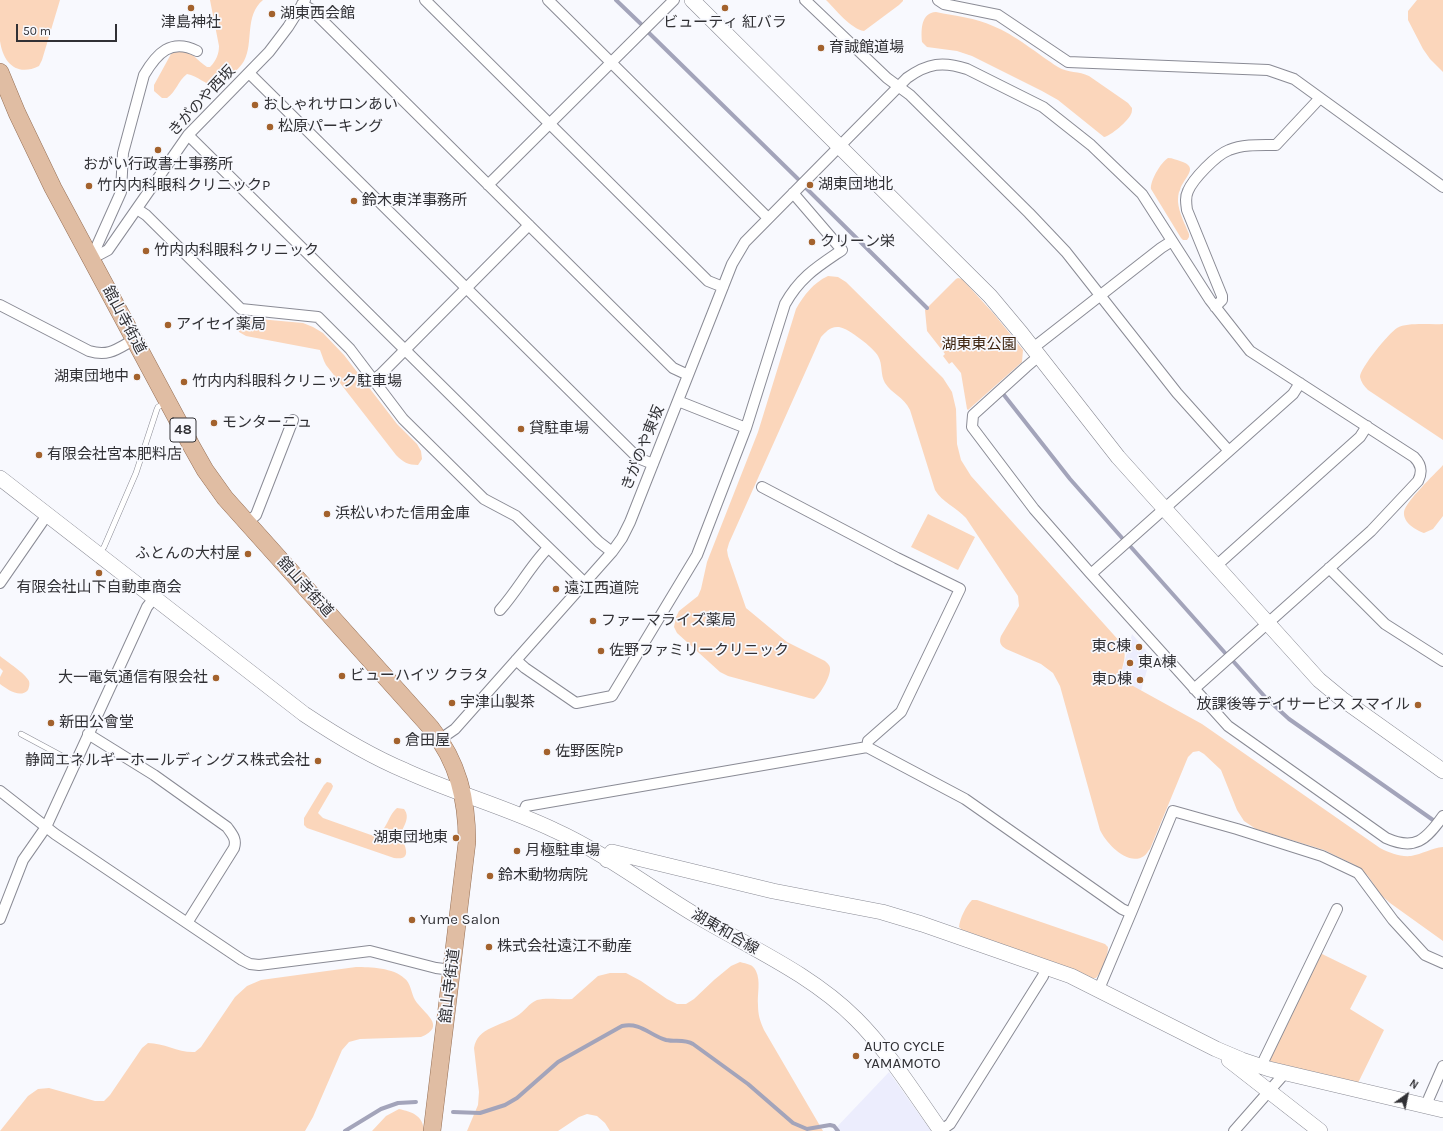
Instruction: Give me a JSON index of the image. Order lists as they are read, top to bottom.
{
  "streets": {
    "main road": ["舘山寺街道", "48"],
    "street": ["きがのや西坂", "きがのや東坂", "湖東和合線"]
  },
  "crossings": [
    ["きがのや西坂", "舘山寺街道"],
    ["舘山寺街道", "きがのや東坂"],
    ["舘山寺街道", "湖東和合線"]
  ],
  "parks": ["湖東東公園"],
  "places": [
    "津島神社",
    "ビューティ 紅バラ",
    "湖東西会館",
    "育誠館道場",
    "おしゃれサロンあい",
    "松原パーキング",
    "おがい行政書士事務所",
    "湖東団地北",
    "竹内内科眼科クリニックP",
    "鈴木東洋事務所",
    "クリーン栄",
    "竹内内科眼科クリニック",
    "アイセイ薬局",
    "湖東団地中",
    "竹内内科眼科クリニック駐車場",
    "モンターニュ",
    "貸駐車場",
    "有限会社宮本肥料店",
    "浜松いわた信用金庫",
    "ふとんの大村屋",
    "有限会社山下自動車商会",
    "遠江西道院",
    "ファーマライズ薬局",
    "東C棟",
    "佐野ファミリークリニック",
    "東A棟",
    "ビューハイツ クラタ",
    "大一電気通信有限会社",
    "東D棟",
    "宇津山製茶",
    "放課後等デイサービス スマイル",
    "新田公會堂",
    "倉田屋",
    "佐野医院P",
    "静岡エネルギーホールディングス株式会社",
    "湖東団地東",
    "月極駐車場",
    "鈴木動物病院",
    "Yume Salon",
    "株式会社遠江不動産",
    "AUTO CYCLE YAMAMOTO"
  ],
  "scale_bar": "50 m",
  "north": "top right"
}
